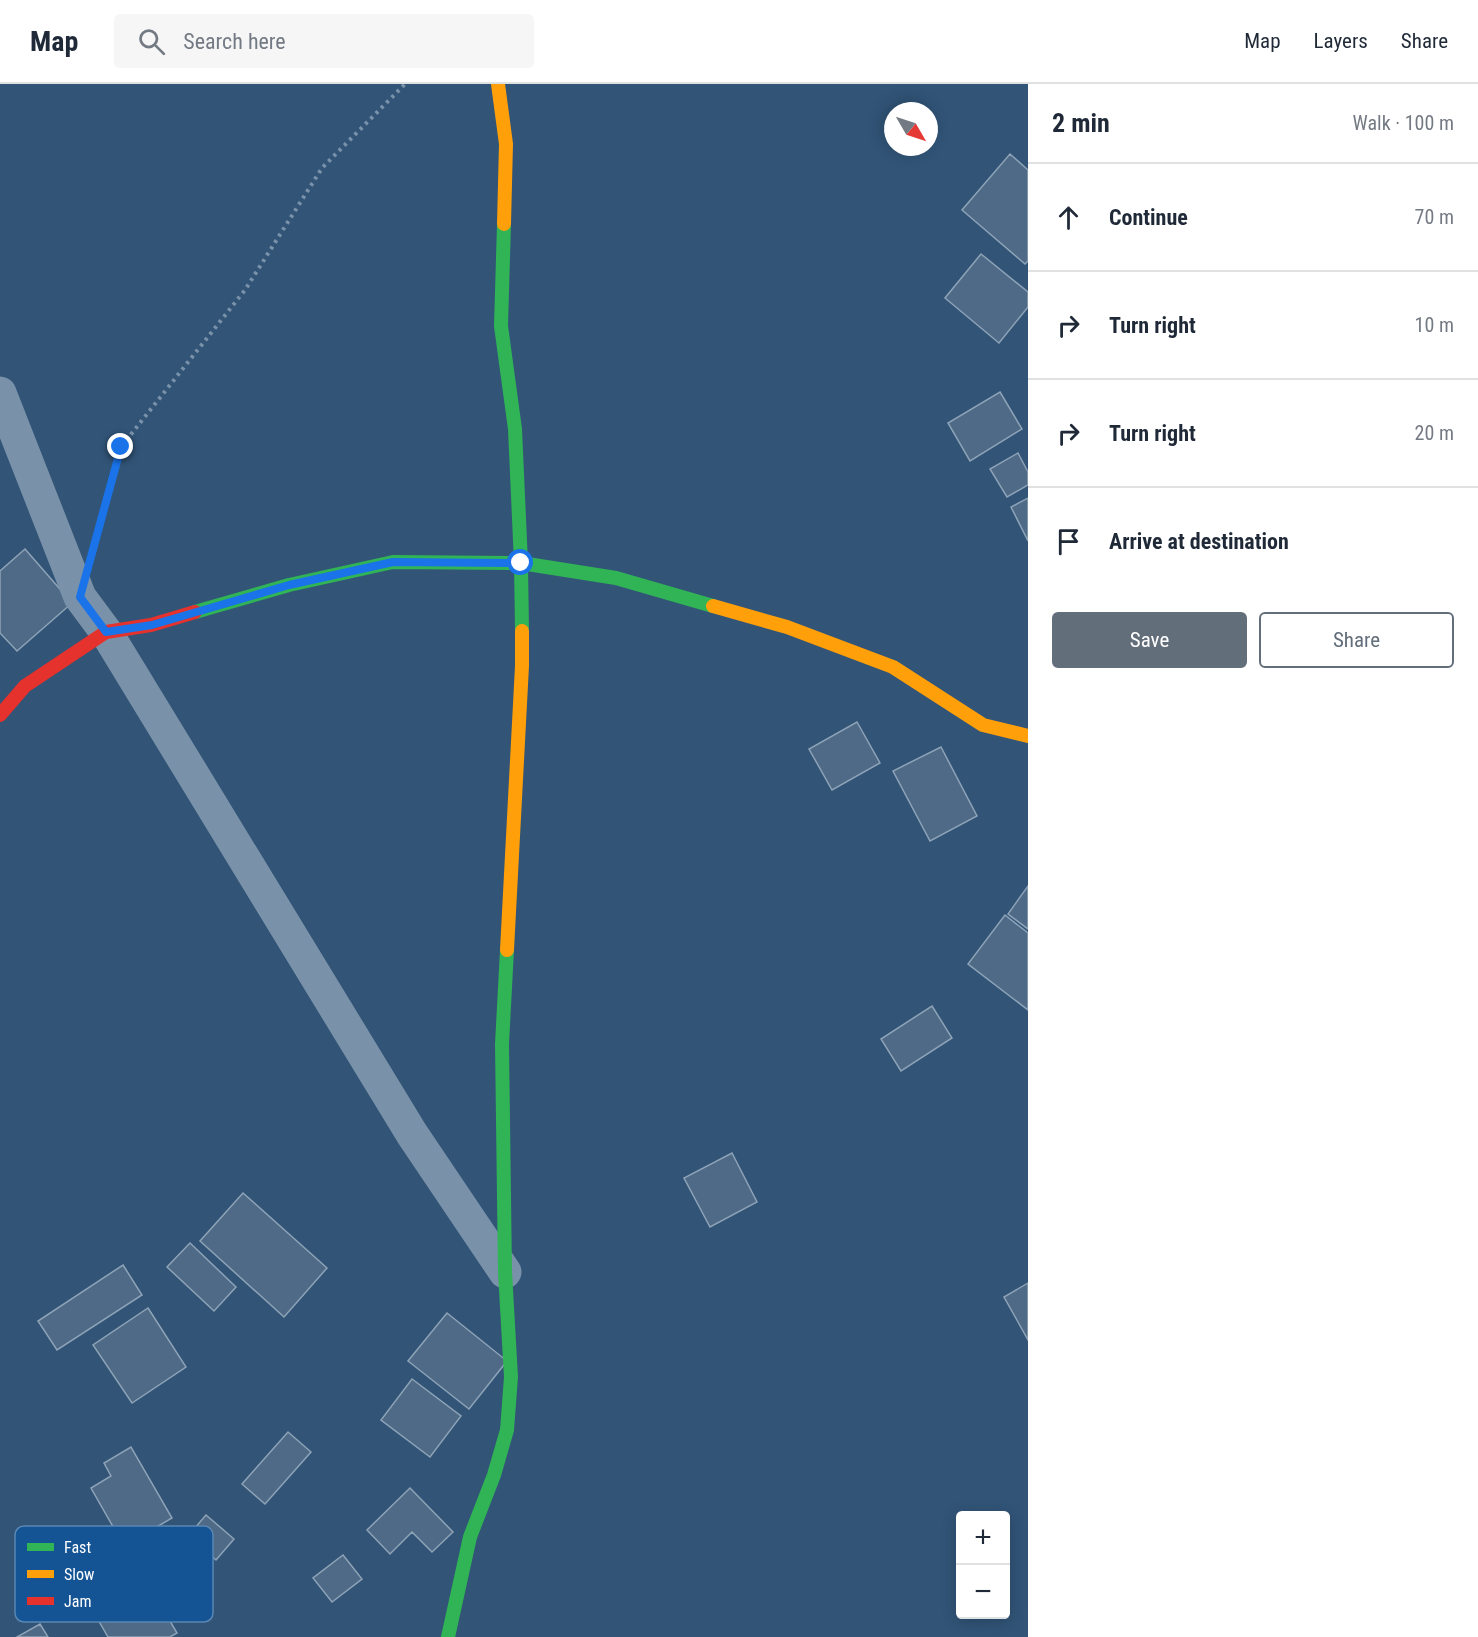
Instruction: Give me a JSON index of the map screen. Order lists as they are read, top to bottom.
{
  "legend": ["Fast", "Slow", "Jam"],
  "north": "bottom right",
  "page": {
    "header": "Map",
    "search": "Search here",
    "nav": ["Map", "Layers", "Share"],
    "heading": ["2 min", "Walk · 100 m"],
    "list": [
      ["Continue", "70 m"],
      ["Turn right", "10 m"],
      ["Turn right", "20 m"],
      "Arrive at destination"
    ],
    "buttons": ["Save", "Share"],
    "map_buttons": ["+", "−"]
  }
}
